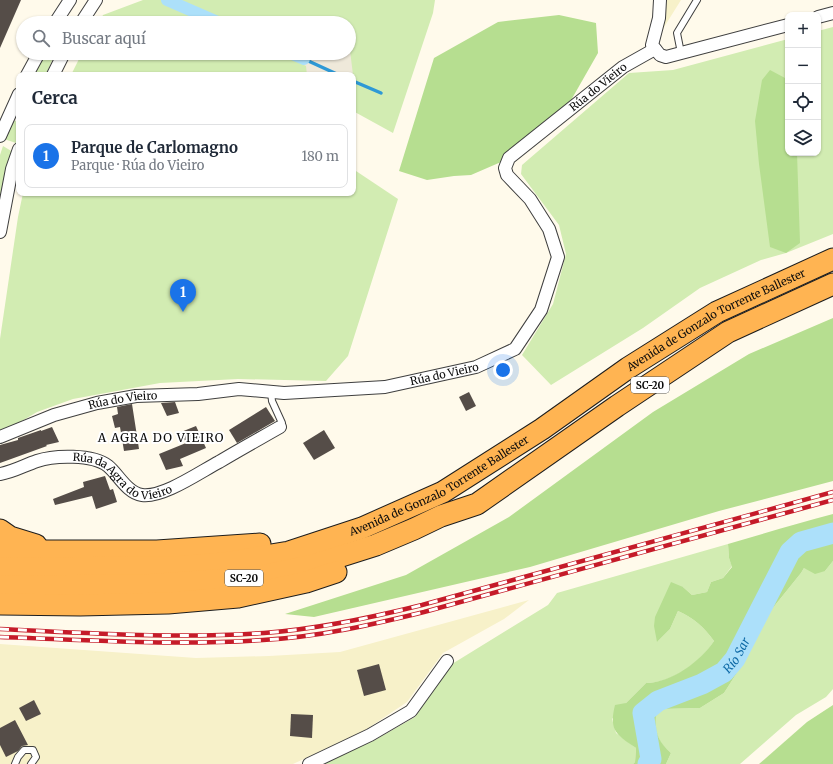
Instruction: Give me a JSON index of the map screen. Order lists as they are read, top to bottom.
{
  "streets": {
    "highway": ["Avenida de Gonzalo Torrente Ballester", "SC-20"],
    "street": ["Rúa do Vieiro", "Rúa da Agra do Vieiro"]
  },
  "districts": ["A AGRA DO VIEIRO"],
  "water": ["Río Sar"],
  "page": {
    "map_buttons": ["+", "−"],
    "search": "Buscar aquí",
    "heading": "Cerca",
    "list": [
      {
        "mark": "1",
        "name": "Parque de Carlomagno",
        "note": "Parque · Rúa do Vieiro",
        "value": "180 m"
      }
    ],
    "pins": "1"
  }
}
